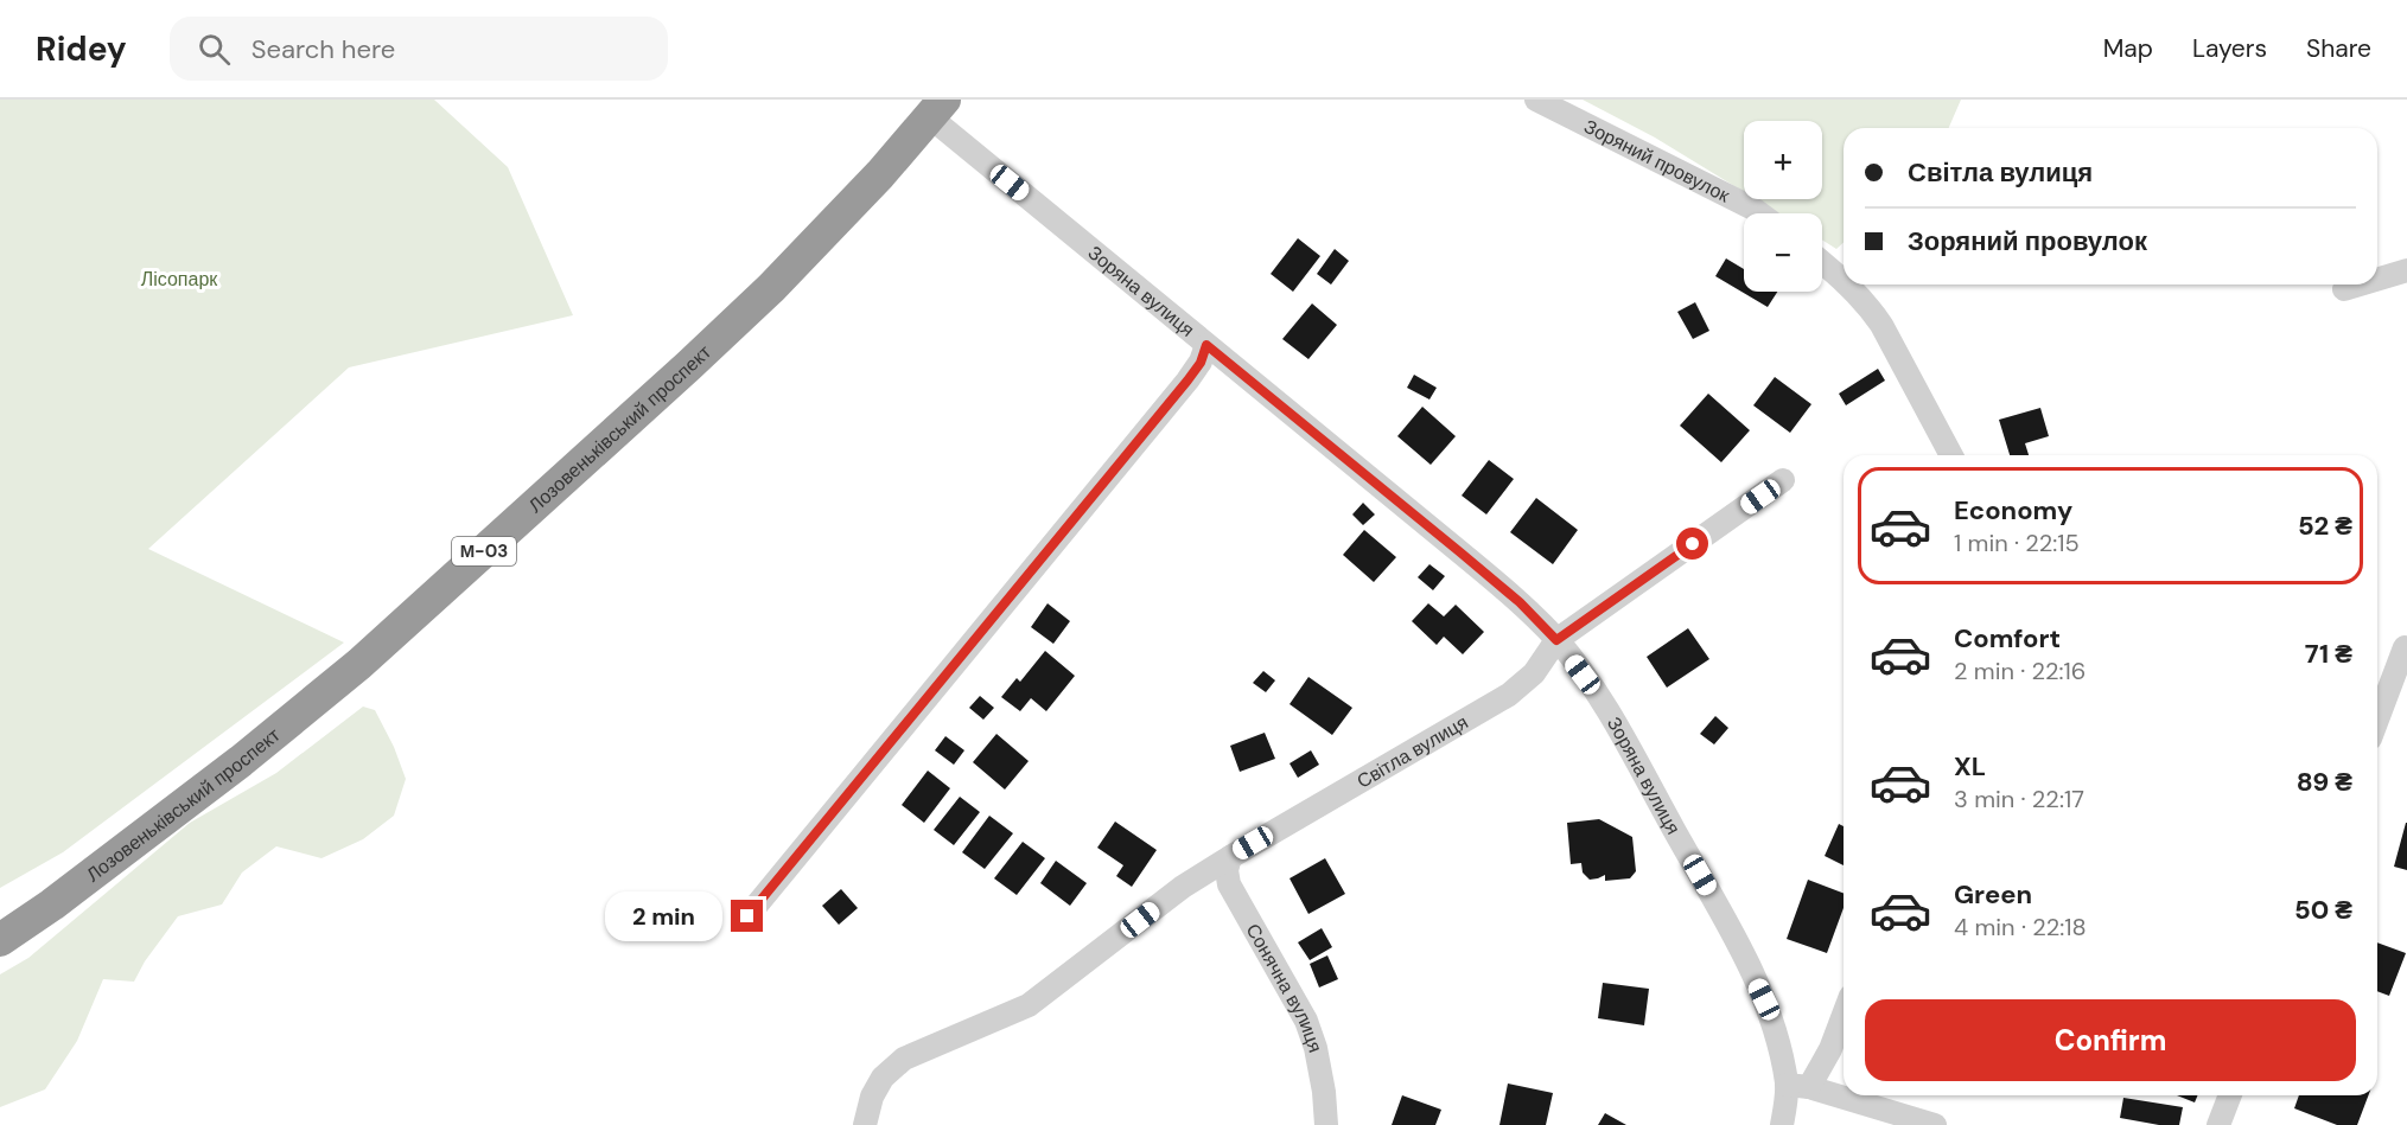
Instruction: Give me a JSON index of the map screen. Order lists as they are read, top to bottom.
{
  "streets": {
    "highway": ["Лозовеньківський проспект", "М-03"],
    "street": [
      "Зоряний провулок",
      "Зоряна вулиця",
      "Світла вулиця",
      "Сонячна вулиця"
    ]
  },
  "crossings": [
    ["Зоряна вулиця", "Лозовеньківський проспект"],
    ["Зоряна вулиця", "Світла вулиця"],
    ["Світла вулиця", "Сонячна вулиця"]
  ],
  "parks": ["Лісопарк"],
  "page": {
    "header": "Ridey",
    "search": "Search here",
    "nav": ["Map", "Layers", "Share"],
    "map_buttons": ["+", "−"],
    "banner": ["Світла вулиця", "Зоряний провулок"],
    "list": [
      {
        "name": "Economy",
        "note": "1 min · 22:15",
        "value": "52 ₴"
      },
      {
        "name": "Comfort",
        "note": "2 min · 22:16",
        "value": "71 ₴"
      },
      {
        "name": "XL",
        "note": "3 min · 22:17",
        "value": "89 ₴"
      },
      {
        "name": "Green",
        "note": "4 min · 22:18",
        "value": "50 ₴"
      }
    ],
    "bubble": "2 min",
    "buttons": "Confirm"
  }
}
